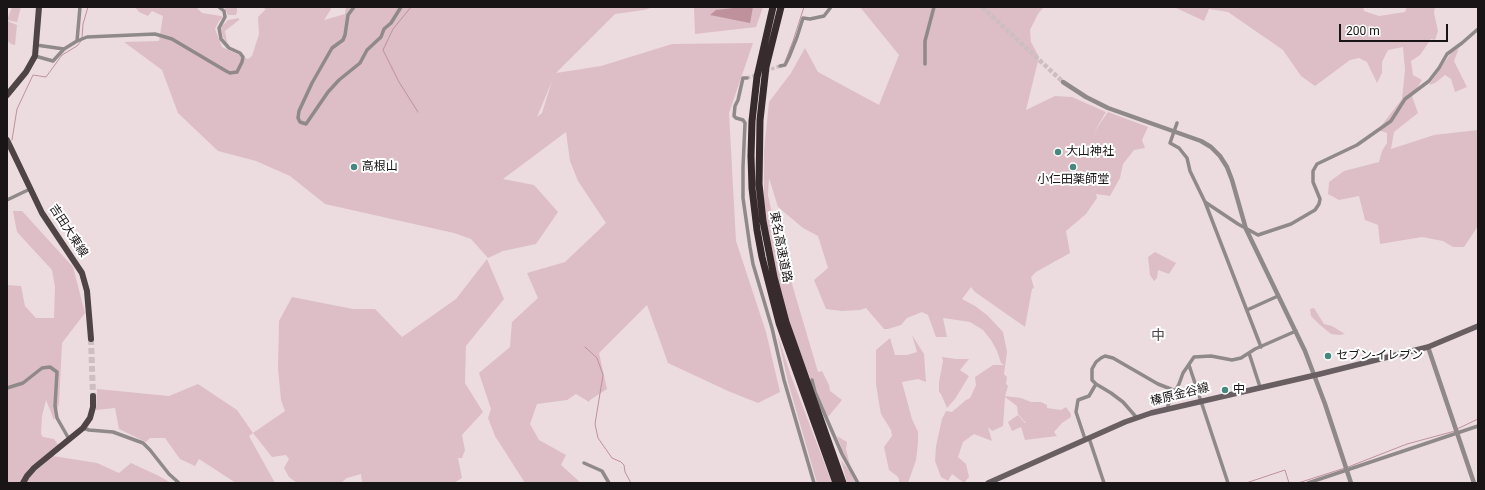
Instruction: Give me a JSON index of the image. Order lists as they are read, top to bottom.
{
  "streets": {
    "highway": ["東名高速道路"],
    "main road": ["吉田大東線", "榛原金谷線"]
  },
  "districts": ["中"],
  "places": [
    "大山神社",
    "高根山",
    "小仁田薬師堂",
    "セブン-イレブン",
    "中"
  ],
  "scale_bar": "200 m"
}
